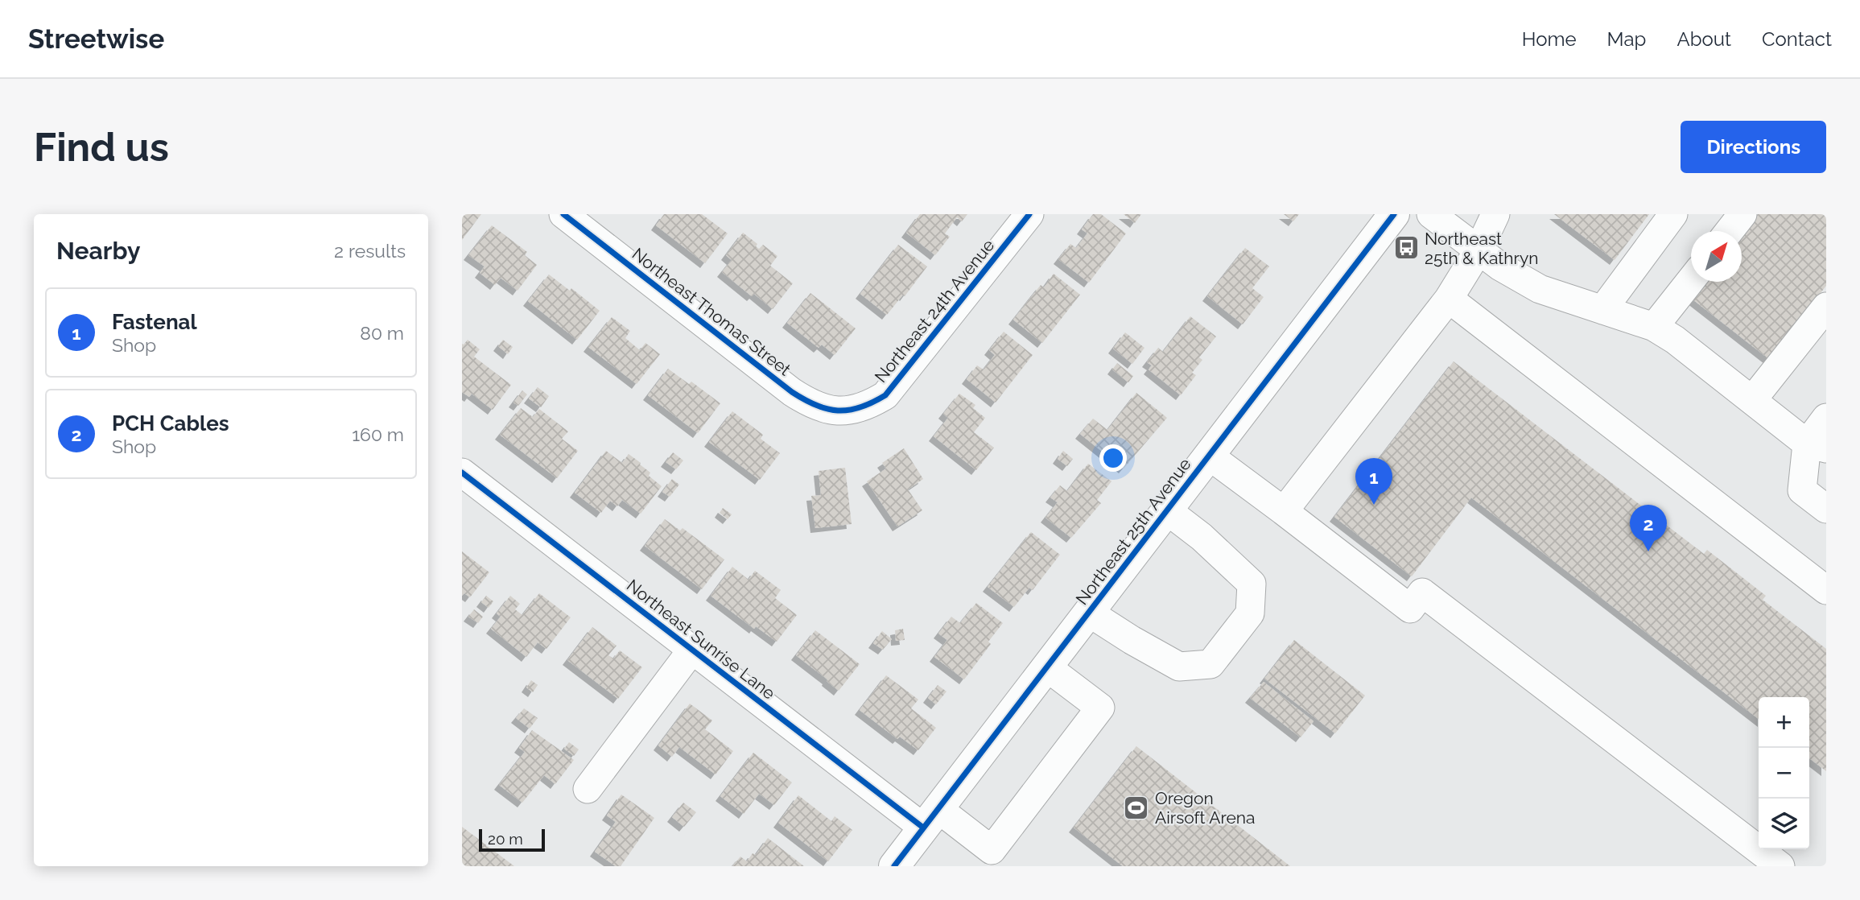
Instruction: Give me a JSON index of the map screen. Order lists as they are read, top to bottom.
{
  "streets": {
    "main road": ["Northeast 25th Avenue"],
    "street": ["Northeast 24th Avenue", "Northeast Thomas Street", "Northeast Sunrise Lane"]
  },
  "crossings": [
    ["Northeast 24th Avenue", "Northeast Thomas Street"],
    ["Northeast 25th Avenue", "Northeast Sunrise Lane"]
  ],
  "places": {
    "bus stop": ["Northeast 25th & Kathryn"],
    "sports": ["Oregon Airsoft Arena"]
  },
  "scale_bar": "20 m",
  "north": "top right",
  "page": {
    "header": "Streetwise",
    "nav": [
      "Home",
      "Map",
      "About",
      "Contact"
    ],
    "buttons": "Directions",
    "title": "Find us",
    "heading": ["Nearby", "2 results"],
    "list": [
      {
        "mark": "1",
        "name": "Fastenal",
        "note": "Shop",
        "value": "80 m"
      },
      {
        "mark": "2",
        "name": "PCH Cables",
        "note": "Shop",
        "value": "160 m"
      }
    ],
    "pins": ["1", "2"],
    "map_buttons": ["+", "−"],
    "scale": "20 m"
  }
}
